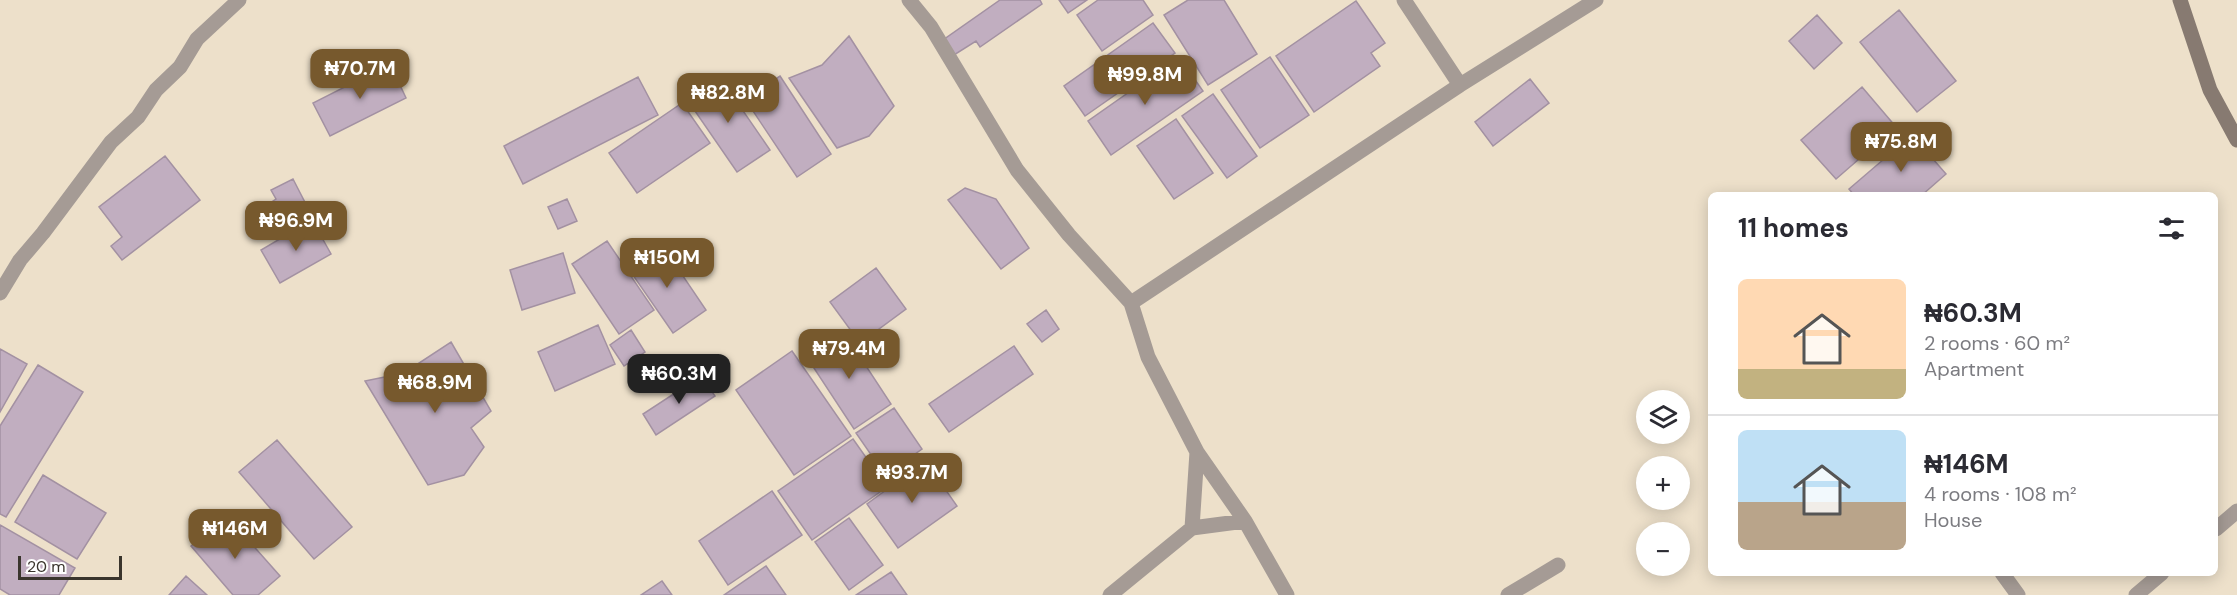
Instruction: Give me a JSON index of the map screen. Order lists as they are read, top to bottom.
{
  "scale_bar": "20 m",
  "page": {
    "price": [
      "₦70.7M",
      "₦99.8M",
      "₦82.8M",
      "₦75.8M",
      "₦96.9M",
      "₦150M",
      "₦79.4M",
      "₦60.3M",
      "₦68.9M",
      "₦93.7M",
      "₦146M"
    ],
    "heading": "11 homes",
    "list": [
      {
        "name": "₦60.3M",
        "note": "2 rooms · 60 m² · Apartment"
      },
      {
        "name": "₦146M",
        "note": "4 rooms · 108 m² · House"
      }
    ],
    "map_buttons": ["+", "−"],
    "scale": "20 m"
  }
}
